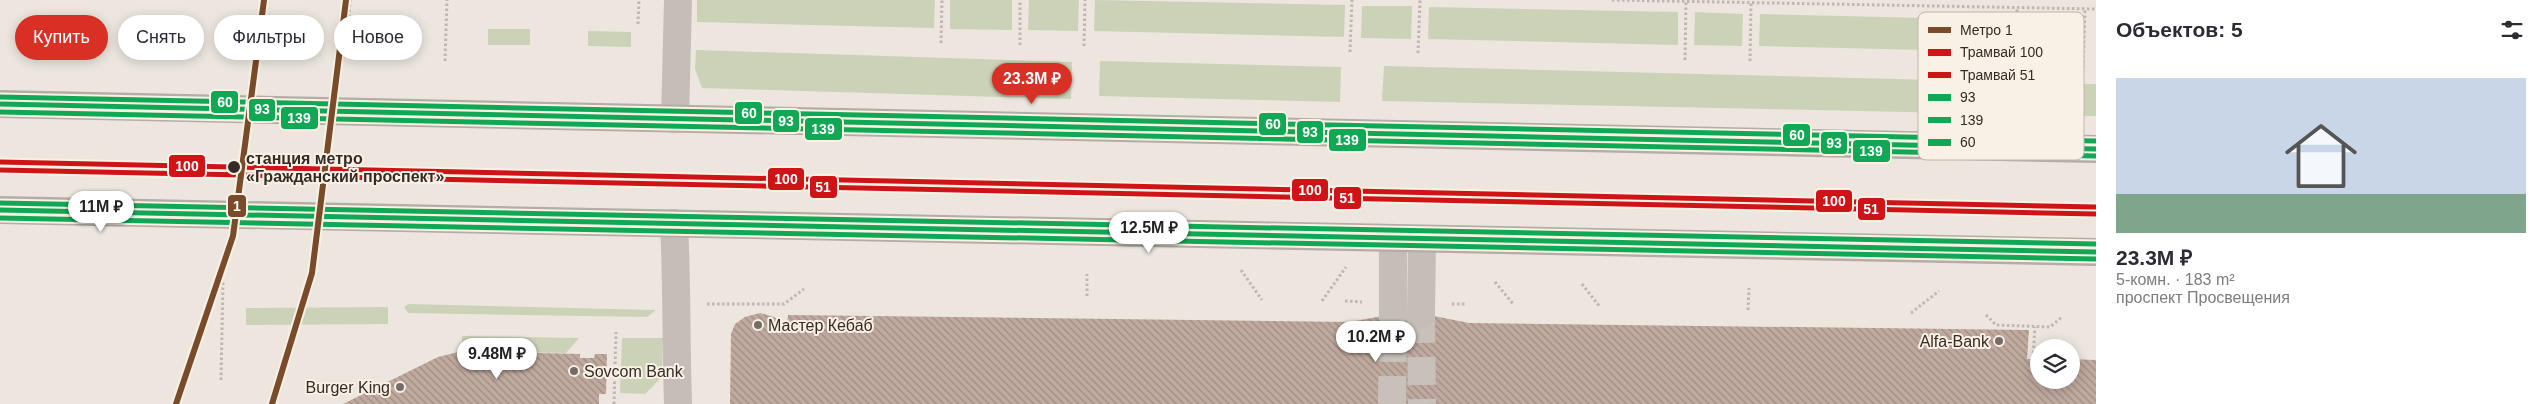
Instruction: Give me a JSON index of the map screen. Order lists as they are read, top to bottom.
{
  "places": [
    "станция метро «Гражданский проспект»",
    "Мастер Кебаб",
    "Alfa-Bank",
    "Sovcom Bank",
    "Burger King"
  ],
  "lines": [
    "metro line 1",
    "transit line 60",
    "transit line 93",
    "transit line 139",
    "tram line 100",
    "tram line 51"
  ],
  "legend": [
    "Метро 1",
    "Трамвай 100",
    "Трамвай 51",
    "93",
    "139",
    "60"
  ],
  "page": {
    "heading": "Объектов: 5",
    "chip": [
      "Купить",
      "Снять",
      "Фильтры",
      "Новое"
    ],
    "list": [
      {
        "name": "23.3M ₽",
        "note": "5-комн. · 183 m² · проспект Просвещения"
      }
    ],
    "price": [
      "23.3M ₽",
      "11M ₽",
      "12.5M ₽",
      "10.2M ₽",
      "9.48M ₽"
    ]
  }
}
